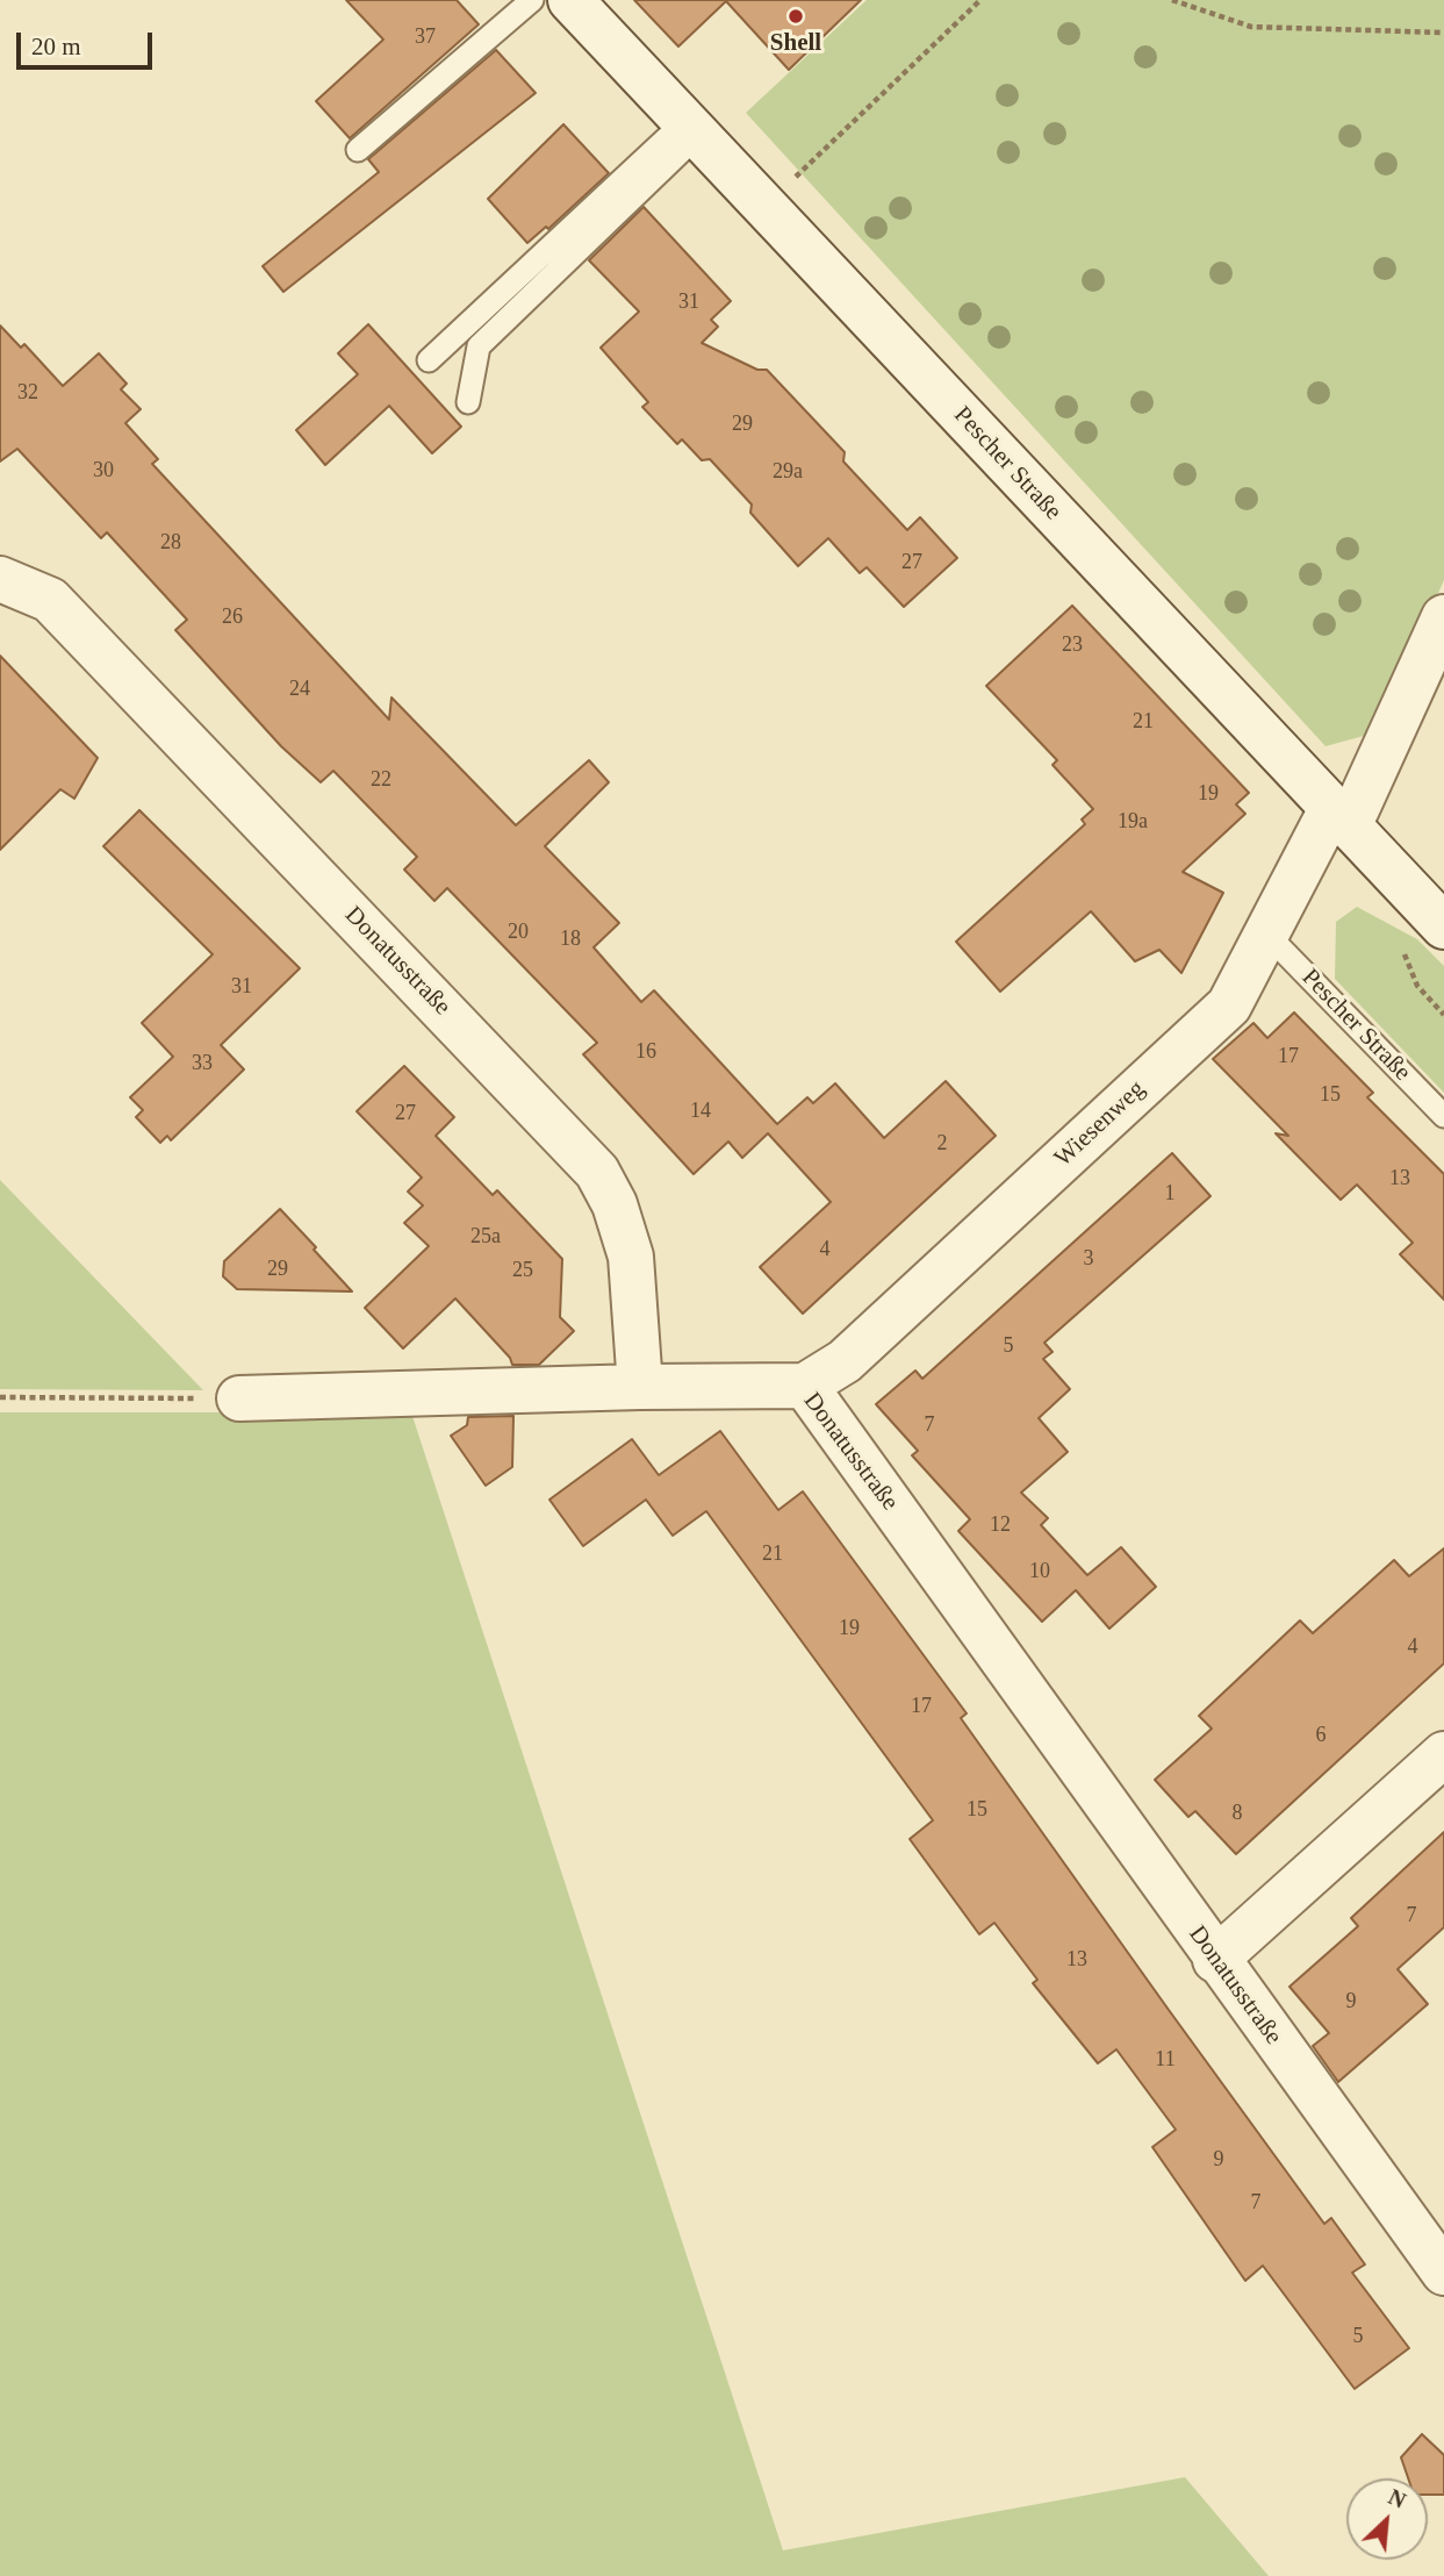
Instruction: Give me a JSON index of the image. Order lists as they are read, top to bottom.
{
  "streets": {
    "street": ["Pescher Straße", "Donatusstraße", "Wiesenweg"]
  },
  "crossings": [
    ["Pescher Straße", "Wiesenweg"],
    ["Donatusstraße", "Wiesenweg"]
  ],
  "places": ["Shell"],
  "house_numbers": [
    "37",
    "31",
    "32",
    "29",
    "30",
    "29a",
    "28",
    "27",
    "26",
    "23",
    "24",
    "21",
    "22",
    "19",
    "19a",
    "20",
    "18",
    "31",
    "16",
    "17",
    "33",
    "15",
    "14",
    "27",
    "2",
    "13",
    "1",
    "25a",
    "4",
    "3",
    "29",
    "25",
    "5",
    "7",
    "12",
    "21",
    "10",
    "19",
    "4",
    "17",
    "6",
    "15",
    "8",
    "7",
    "13",
    "9",
    "11",
    "9",
    "7",
    "5"
  ],
  "scale_bar": "20 m",
  "north": "top right"
}
